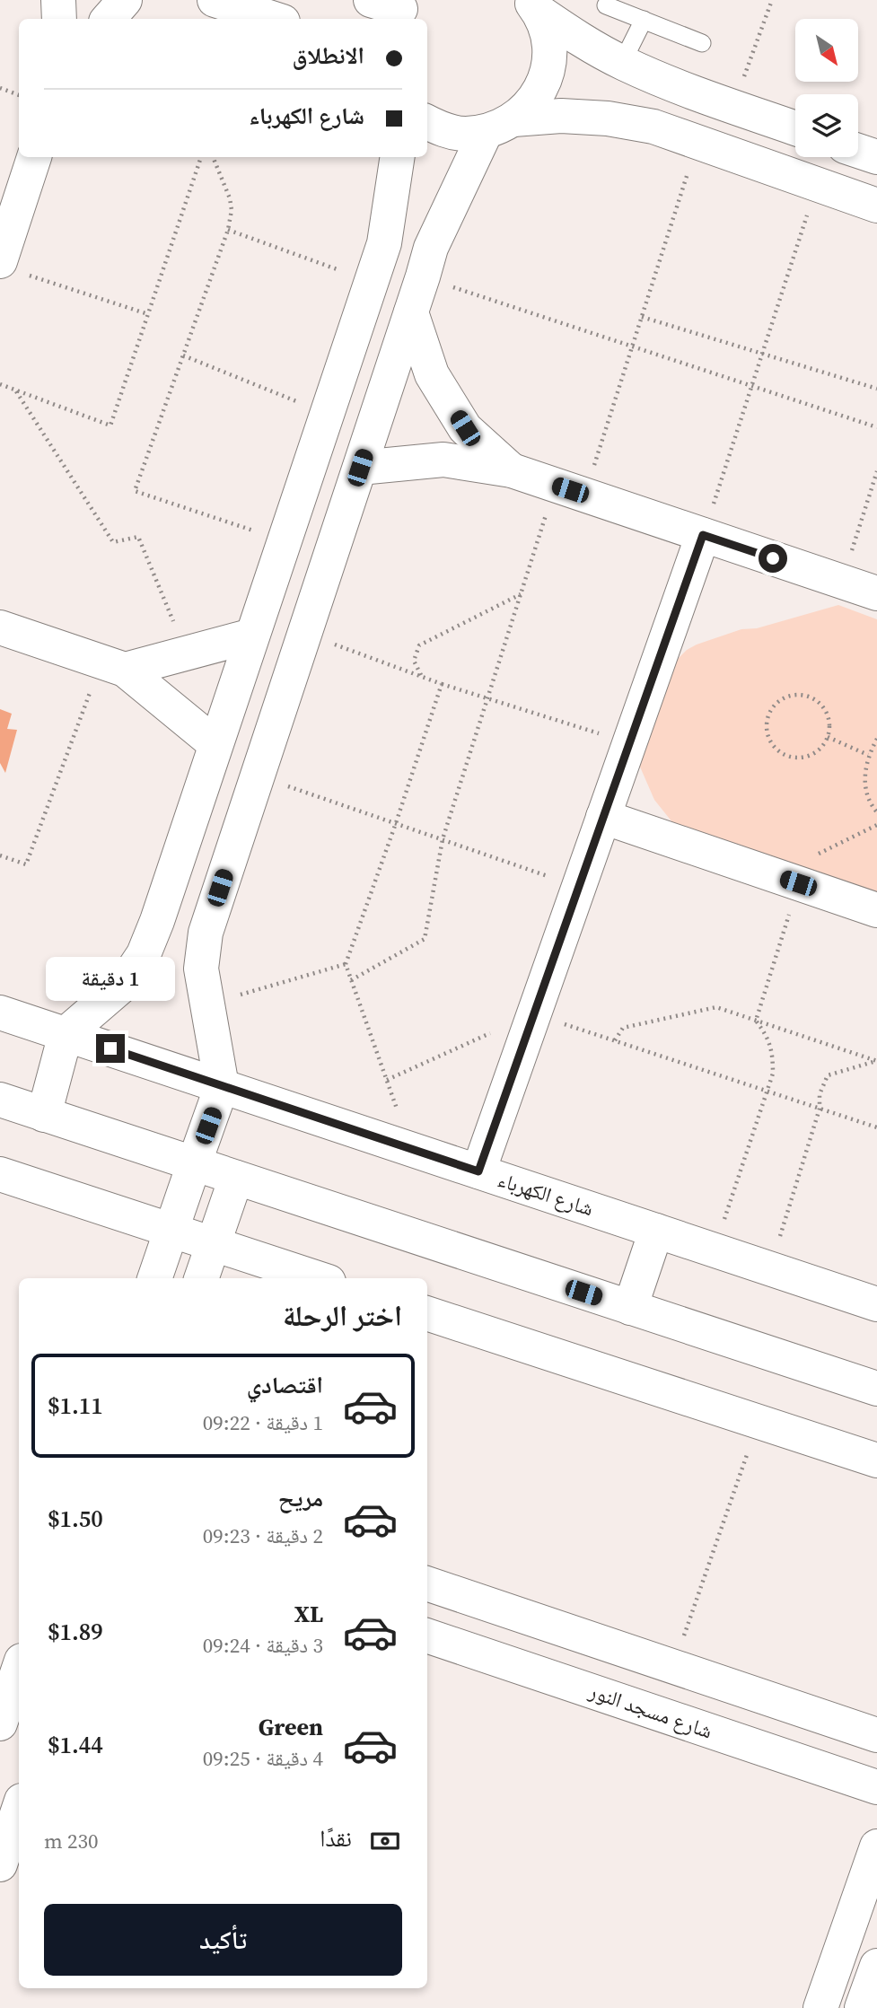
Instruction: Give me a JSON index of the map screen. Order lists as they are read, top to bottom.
{
  "streets": {
    "street": ["شارع الكهرباء", "شارع مسجد النور"]
  },
  "north": "bottom right",
  "page": {
    "banner": ["الانطلاق", "شارع الكهرباء"],
    "bubble": "1 دقيقة",
    "heading": "اختر الرحلة",
    "list": [
      {
        "name": "اقتصادي",
        "note": "1 دقيقة · 09:22",
        "value": "$1.11"
      },
      {
        "name": "مريح",
        "note": "2 دقيقة · 09:23",
        "value": "$1.50"
      },
      {
        "name": "XL",
        "note": "3 دقيقة · 09:24",
        "value": "$1.89"
      },
      {
        "name": "Green",
        "note": "4 دقيقة · 09:25",
        "value": "$1.44"
      }
    ],
    "pay": ["نقدًا", "230 m"],
    "buttons": "تأكيد"
  }
}
